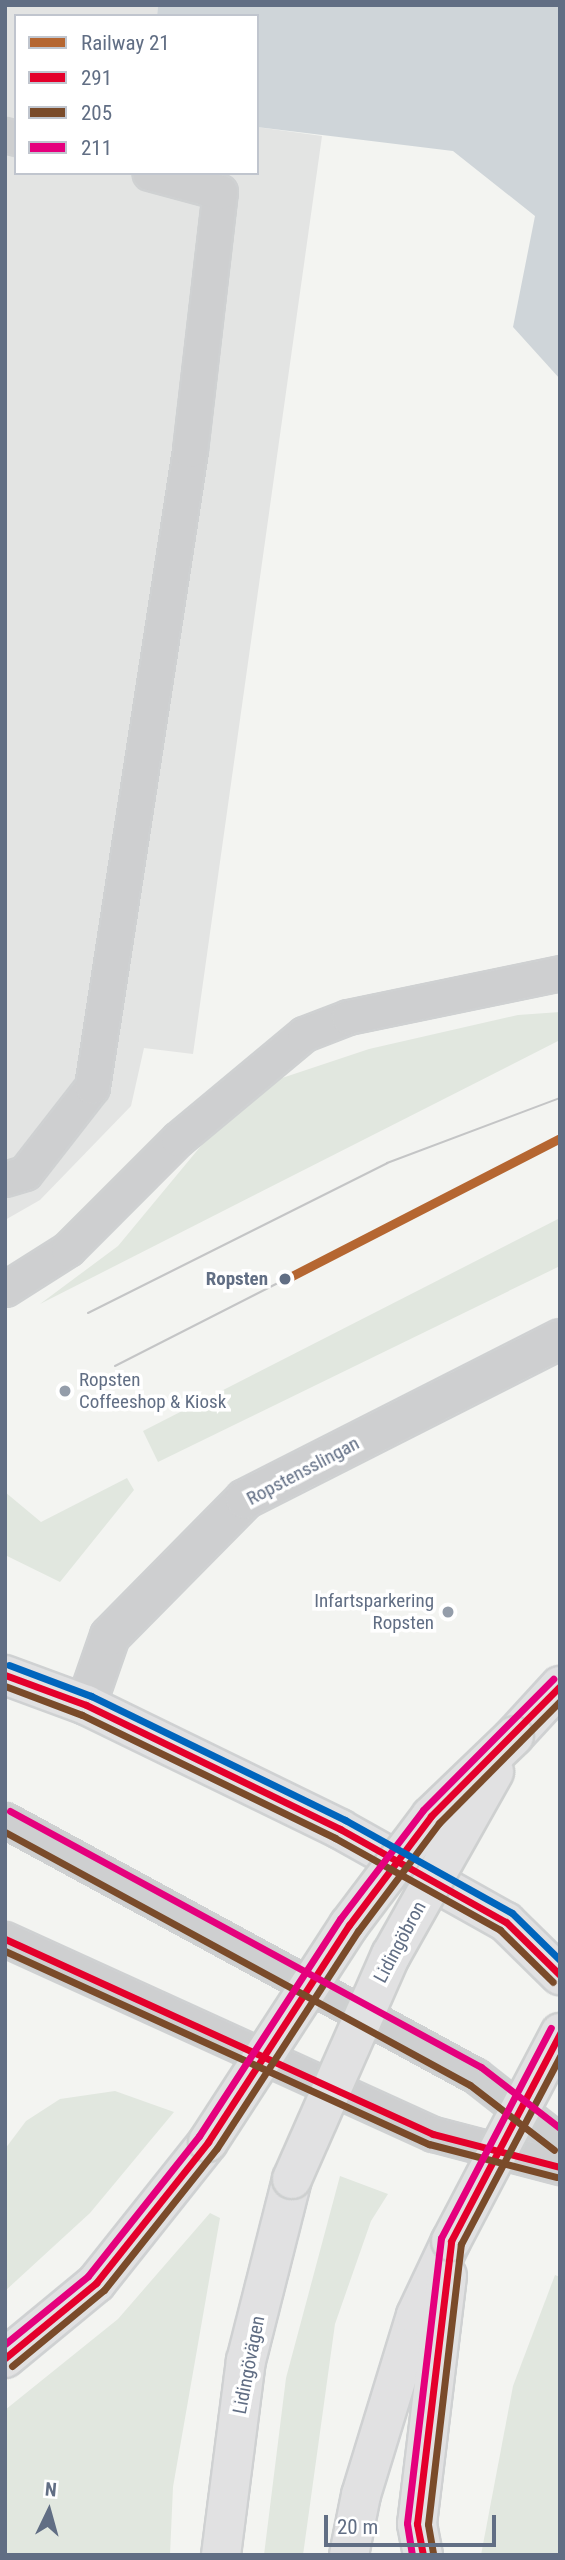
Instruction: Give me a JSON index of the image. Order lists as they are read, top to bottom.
{
  "streets": {
    "main road": ["Lidingöbron", "Lidingövägen"],
    "street": ["Ropstensslingan"]
  },
  "crossings": [
    ["Lidingöbron", "Lidingövägen"]
  ],
  "places": ["Ropsten", "Ropsten Coffeeshop & Kiosk", "Infartsparkering Ropsten"],
  "lines": [
    "rail line 21",
    "transit line 291",
    "transit line 211",
    "transit line 205"
  ],
  "legend": [
    "Railway 21",
    "291",
    "205",
    "211"
  ],
  "scale_bar": "20 m",
  "north": "top"
}
